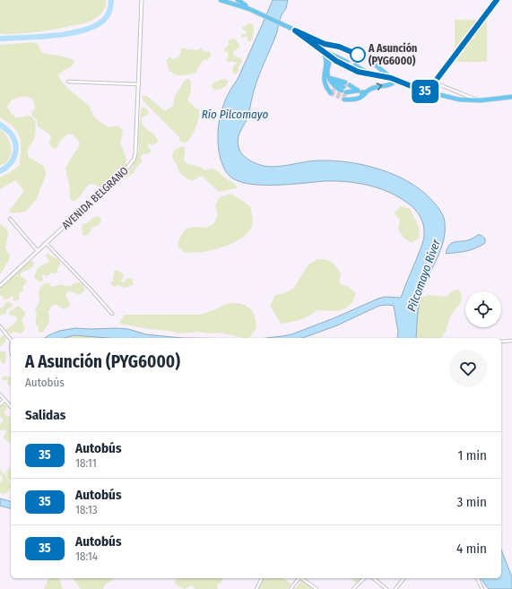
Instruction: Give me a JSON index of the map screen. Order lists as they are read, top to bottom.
{
  "streets": {
    "street": ["AVENIDA BELGRANO"]
  },
  "water": ["Río Pilcomayo", "Pilcomayo River"],
  "places": ["A Asunción (PYG6000)"],
  "lines": ["bus line 35"],
  "page": {
    "on_map": "35",
    "heading": [
      ["A Asunción (PYG6000)", "Autobús"],
      "Salidas"
    ],
    "list": [
      {
        "mark": "35",
        "name": "Autobús",
        "note": "18:11",
        "value": "1 min"
      },
      {
        "mark": "35",
        "name": "Autobús",
        "note": "18:13",
        "value": "3 min"
      },
      {
        "mark": "35",
        "name": "Autobús",
        "note": "18:14",
        "value": "4 min"
      }
    ]
  }
}
